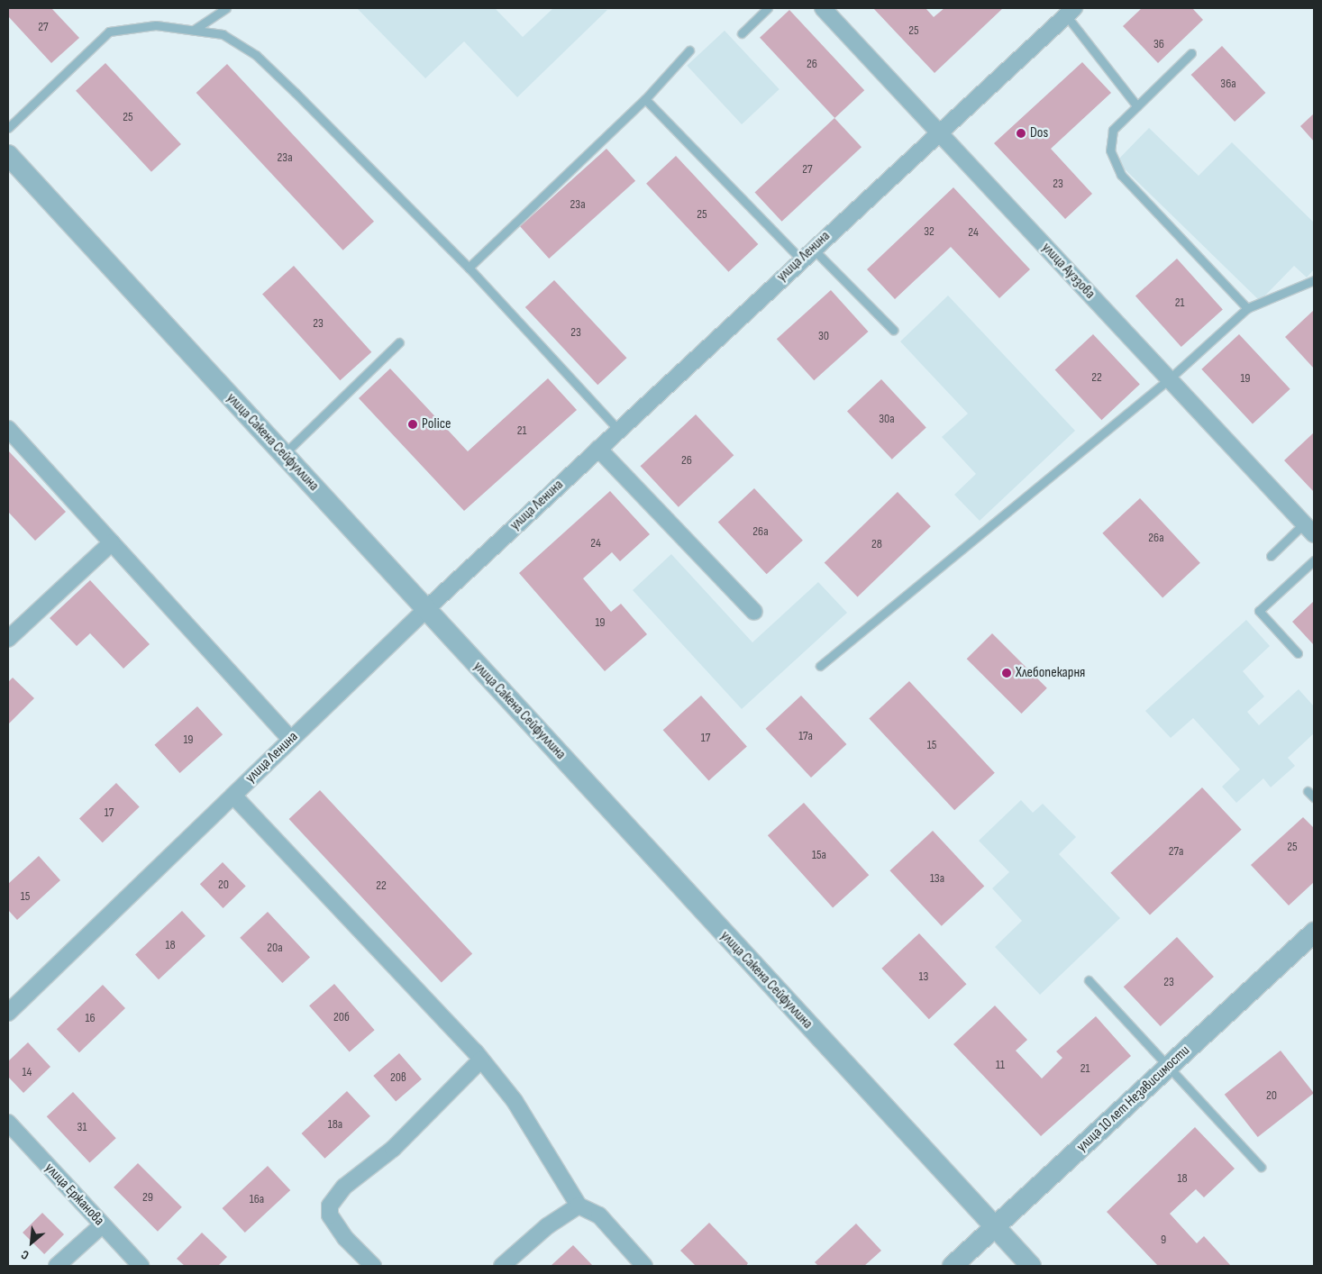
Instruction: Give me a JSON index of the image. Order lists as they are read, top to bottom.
{
  "streets": {
    "street": [
      "улица Ленина",
      "улица Ауэзова",
      "улица Сакена Сейфуллина",
      "улица 10 лет Независимости",
      "улица Ержанова"
    ]
  },
  "crossings": [
    ["улица Ленина", "улица Ауэзова"],
    ["улица Ленина", "улица Сакена Сейфуллина"],
    ["улица Сакена Сейфуллина", "улица 10 лет Независимости"]
  ],
  "places": ["Dos", "Police", "Хлебопекарня"],
  "house_numbers": [
    "27",
    "25",
    "36",
    "26",
    "36а",
    "25",
    "23а",
    "27",
    "23",
    "23а",
    "25",
    "32",
    "24",
    "21",
    "23",
    "23",
    "30",
    "22",
    "19",
    "30а",
    "21",
    "26",
    "26а",
    "26a",
    "24",
    "28",
    "19",
    "17а",
    "17",
    "19",
    "15",
    "17",
    "25",
    "27а",
    "15а",
    "13а",
    "20",
    "22",
    "15",
    "18",
    "20а",
    "13",
    "23",
    "20б",
    "16",
    "11",
    "21",
    "14",
    "20в",
    "20",
    "18а",
    "31",
    "18",
    "29",
    "16а",
    "9"
  ],
  "north": "bottom left"
}
